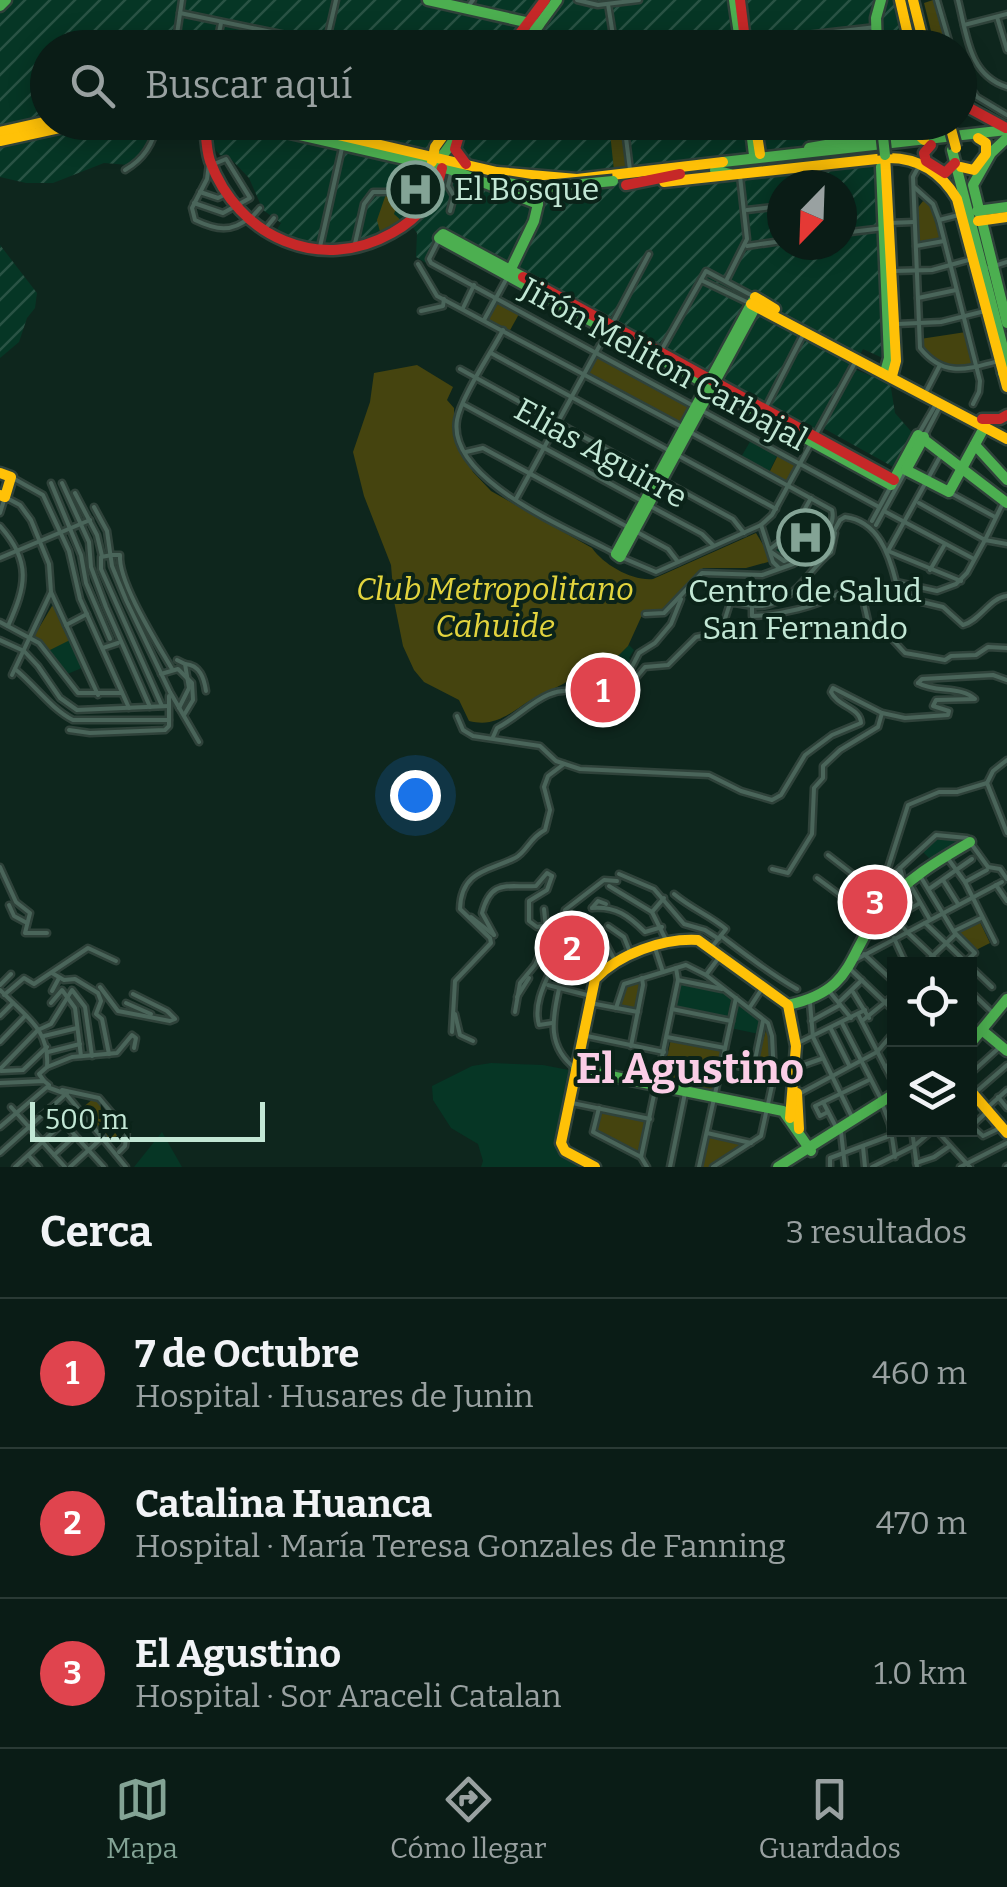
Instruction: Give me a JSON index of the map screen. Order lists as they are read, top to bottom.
{
  "streets": {
    "street": ["Jirón Meliton Carbajal", "Elias Aguirre"]
  },
  "districts": ["El Agustino"],
  "parks": ["Club Metropolitano Cahuide"],
  "places": {
    "hospital": ["El Bosque", "Centro de Salud San Fernando"]
  },
  "scale_bar": "500 m",
  "north": "bottom left",
  "page": {
    "search": "Buscar aquí",
    "pins": ["1", "3", "2"],
    "scale": "500 m",
    "heading": ["Cerca", "3 resultados"],
    "list": [
      {
        "mark": "1",
        "name": "7 de Octubre",
        "note": "Hospital · Husares de Junin",
        "value": "460 m"
      },
      {
        "mark": "2",
        "name": "Catalina Huanca",
        "note": "Hospital · María Teresa Gonzales de Fanning",
        "value": "470 m"
      },
      {
        "mark": "3",
        "name": "El Agustino",
        "note": "Hospital · Sor Araceli Catalan",
        "value": "1.0 km"
      }
    ],
    "nav": ["Mapa", "Cómo llegar", "Guardados"]
  }
}
